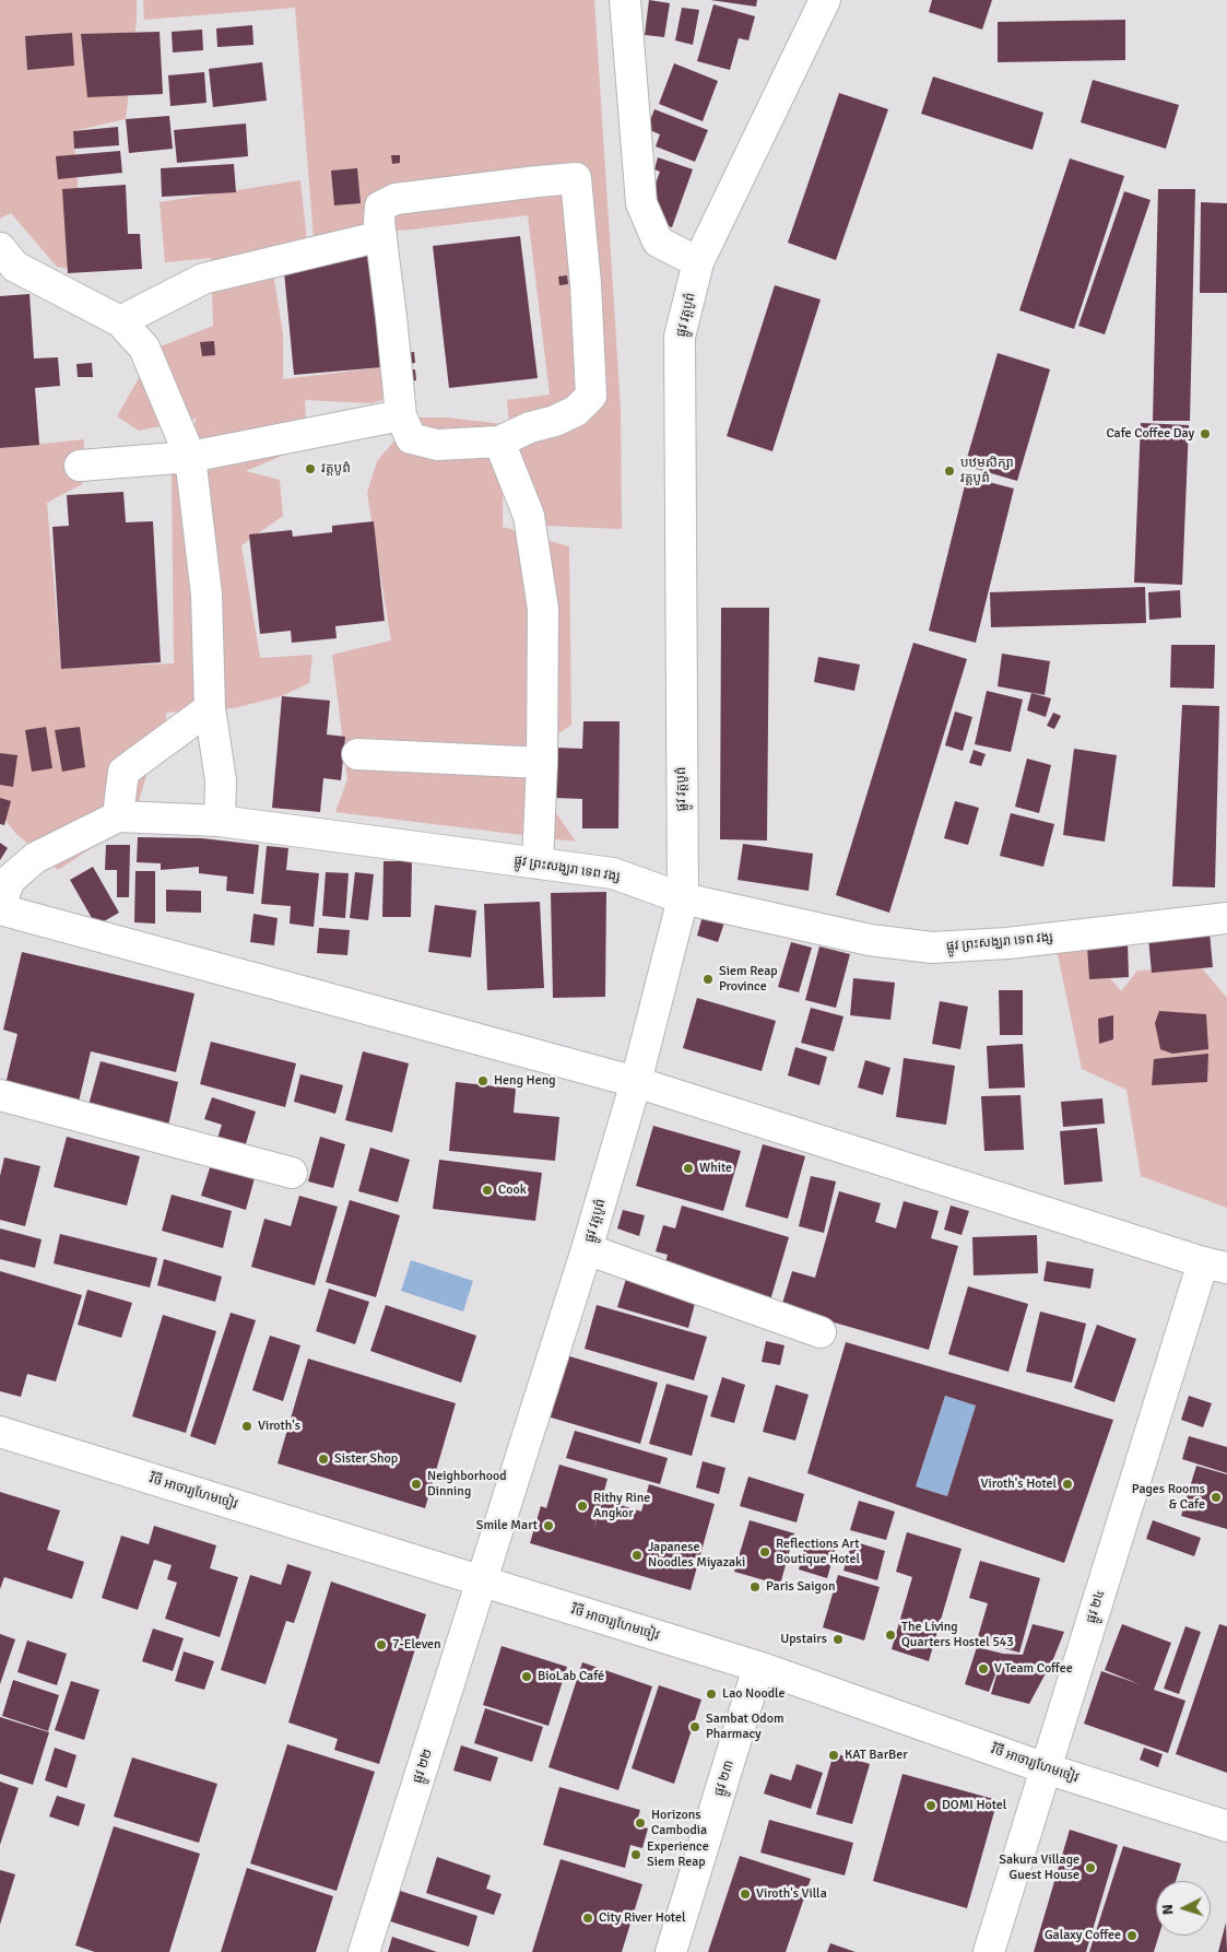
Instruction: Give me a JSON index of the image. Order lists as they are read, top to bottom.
{
  "streets": {
    "street": [
      "ផ្លូវ វត្តបូព៌",
      "ផ្លូវ ព្រះសង្ឃរា ទេព វង្ស",
      "វិថី អាចារ្យហែមចៀវ",
      "ផ្លូវ ២៤",
      "ផ្លូវ ២២",
      "ផ្លូវ ២៣"
    ]
  },
  "crossings": [
    ["ផ្លូវ វត្តបូព៌", "ផ្លូវ ព្រះសង្ឃរា ទេព វង្ស"],
    ["ផ្លូវ វត្តបូព៌", "វិថី អាចារ្យហែមចៀវ"],
    ["ផ្លូវ វត្តបូព៌", "ផ្លូវ ២២"],
    ["វិថី អាចារ្យហែមចៀវ", "ផ្លូវ ២៤"],
    ["វិថី អាចារ្យហែមចៀវ", "ផ្លូវ ២២"],
    ["វិថី អាចារ្យហែមចៀវ", "ផ្លូវ ២៣"]
  ],
  "places": [
    "Cafe Coffee Day",
    "វត្តបូព៌",
    "បឋមសិក្សា វត្តបូព៌",
    "Siem Reap Province",
    "Heng Heng",
    "White",
    "Cook",
    "Viroth's",
    "Sister Shop",
    "Neighborhood Dinning",
    "Viroth's Hotel",
    "Pages Rooms & Cafe",
    "Rithy Rine Angkor",
    "Smile Mart",
    "Reflections Art Boutique Hotel",
    "Japanese Noodles Miyazaki",
    "Paris Saigon",
    "The Living Quarters Hostel 543",
    "Upstairs",
    "7-Eleven",
    "V Team Coffee",
    "BioLab Café",
    "Lao Noodle",
    "Sambat Odom Pharmacy",
    "KAT BarBer",
    "DOMI Hotel",
    "Horizons Cambodia",
    "Experience Siem Reap",
    "Sakura Village Guest House",
    "Viroth's Villa",
    "City River Hotel",
    "Galaxy Coffee"
  ],
  "north": "left"
}
